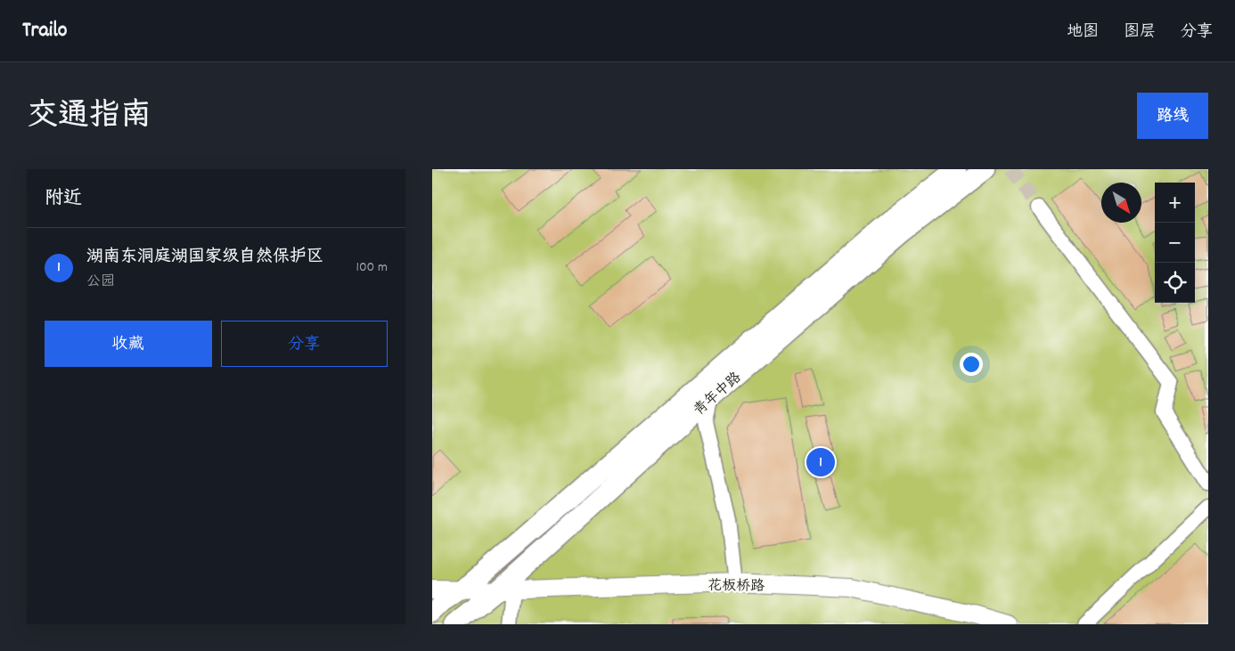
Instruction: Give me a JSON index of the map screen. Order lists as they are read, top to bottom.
{
  "streets": {
    "main road": ["青年中路"],
    "street": ["花板桥路"]
  },
  "crossings": [
    ["青年中路", "花板桥路"]
  ],
  "north": "bottom right",
  "page": {
    "header": "Trailo",
    "nav": ["地图", "图层", "分享"],
    "title": "交通指南",
    "buttons": [
      "路线",
      ["收藏", "分享"]
    ],
    "heading": "附近",
    "map_buttons": ["+", "−"],
    "list": [
      {
        "mark": "1",
        "name": "湖南东洞庭湖国家级自然保护区",
        "note": "公园",
        "value": "100 m"
      }
    ],
    "pins": "1"
  }
}
